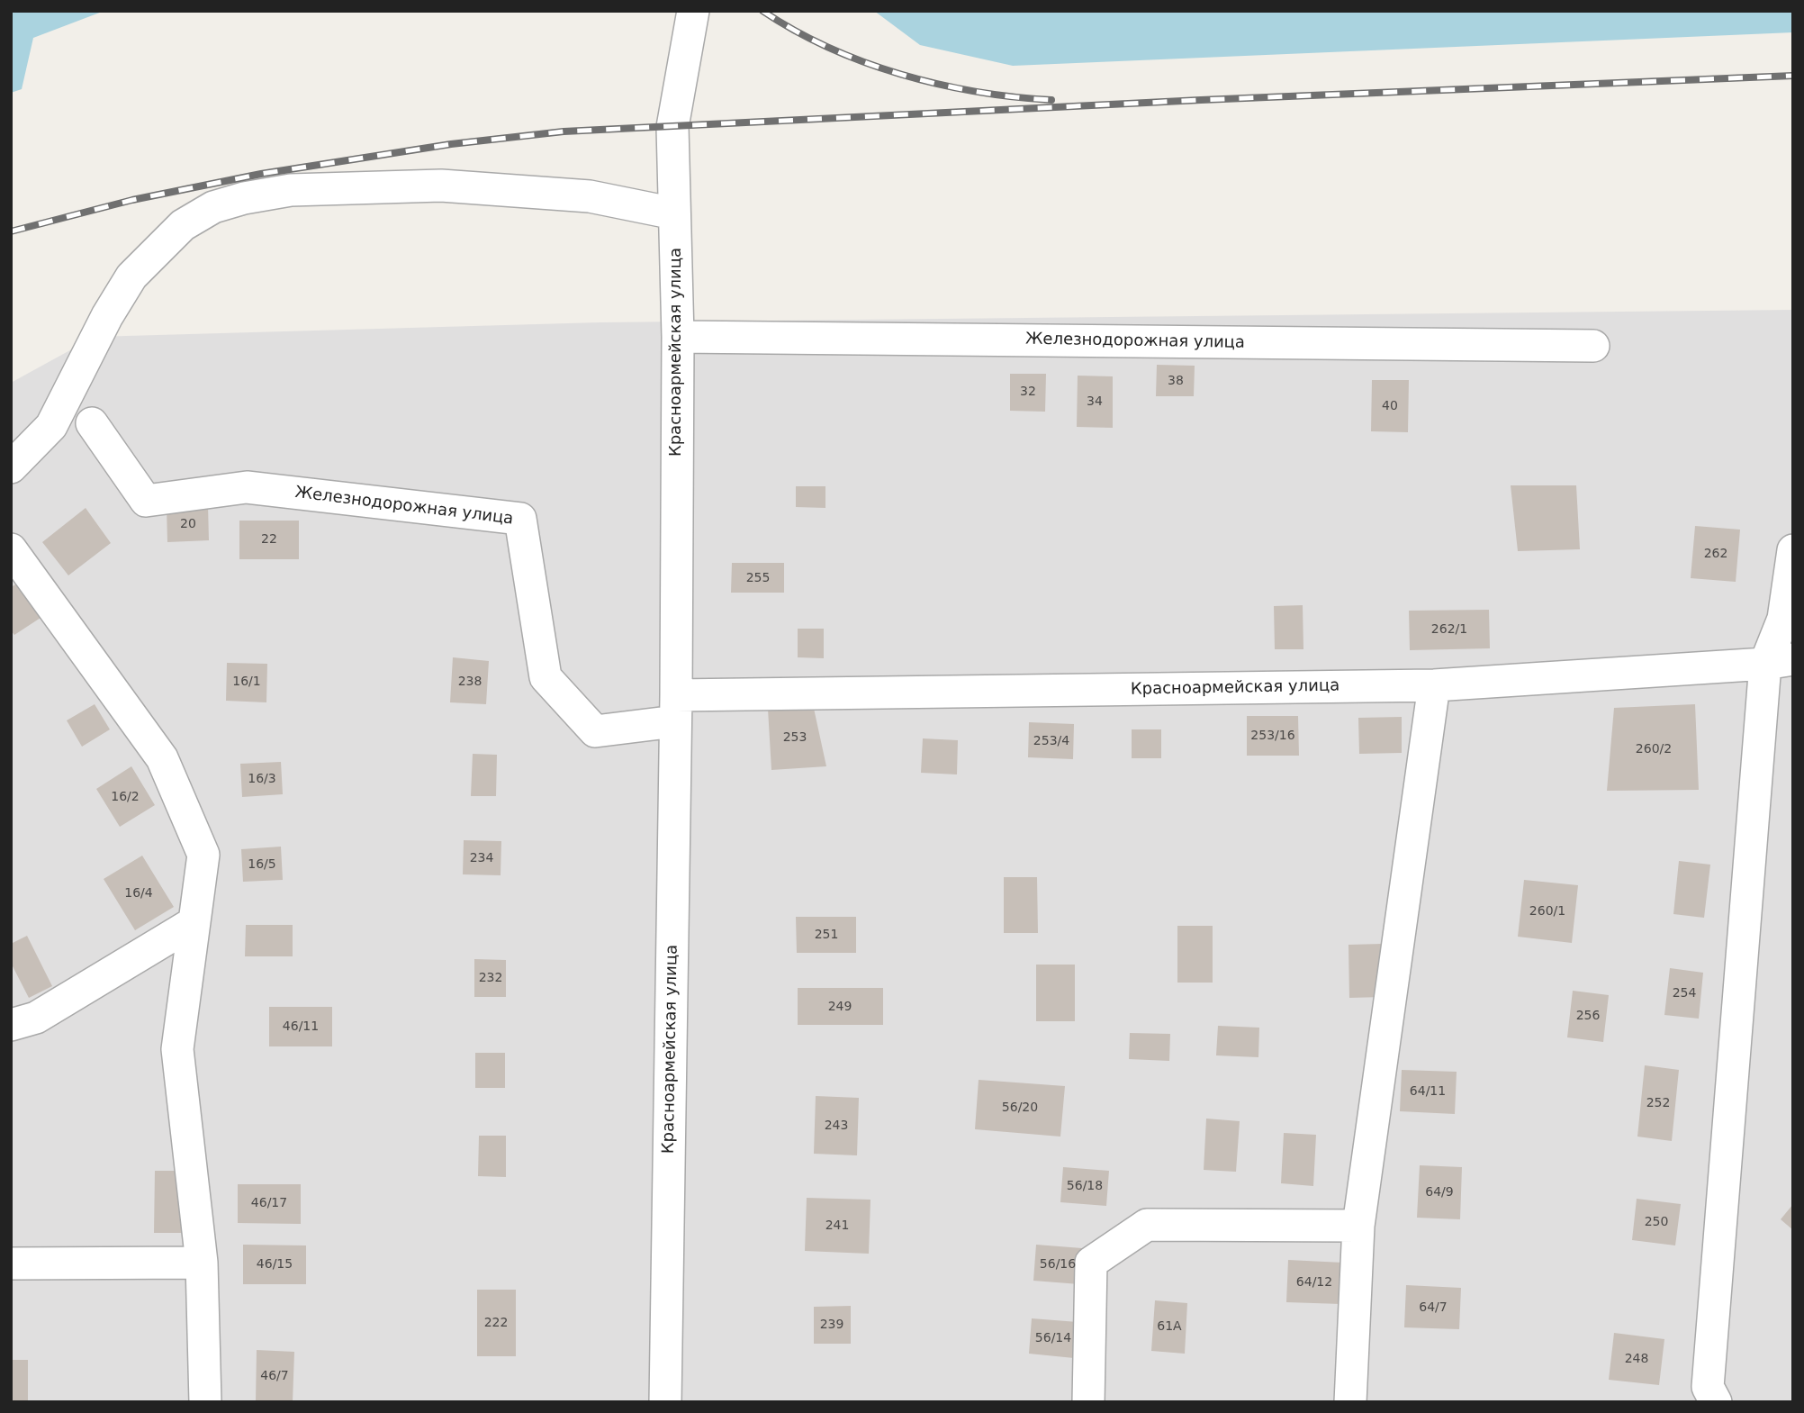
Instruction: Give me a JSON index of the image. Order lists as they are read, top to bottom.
{
  "streets": {
    "street": ["Железнодорожная улица", "Красноармейская улица"]
  },
  "crossings": [
    ["Железнодорожная улица", "Красноармейская улица"]
  ],
  "house_numbers": [
    "38",
    "32",
    "34",
    "40",
    "20",
    "22",
    "262",
    "255",
    "262/1",
    "16/1",
    "238",
    "253/16",
    "253",
    "253/4",
    "260/2",
    "16/3",
    "16/2",
    "234",
    "16/5",
    "16/4",
    "260/1",
    "251",
    "232",
    "254",
    "249",
    "256",
    "46/11",
    "64/11",
    "252",
    "56/20",
    "243",
    "56/18",
    "64/9",
    "46/17",
    "250",
    "241",
    "46/15",
    "56/16",
    "64/12",
    "64/7",
    "222",
    "239",
    "61А",
    "56/14",
    "248",
    "46/7"
  ]
}
